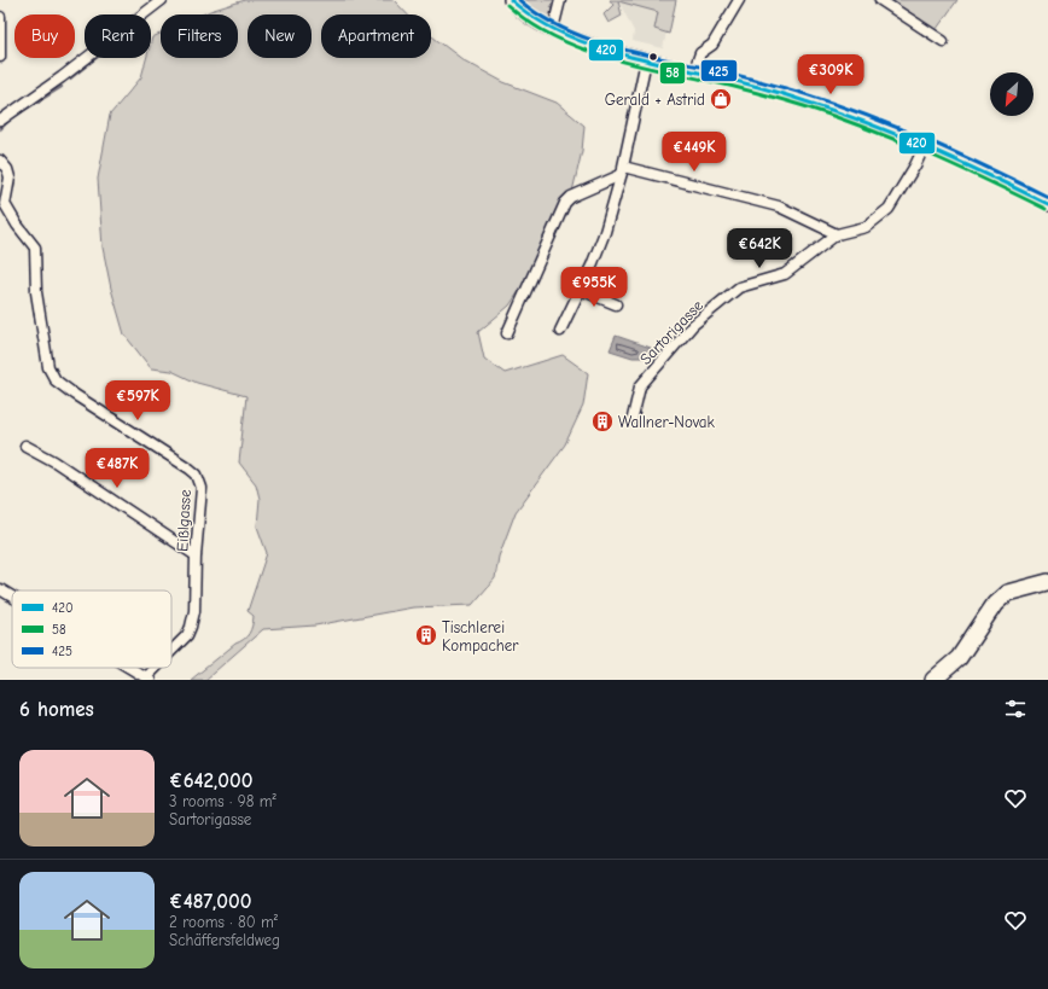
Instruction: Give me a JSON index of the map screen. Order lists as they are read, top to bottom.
{
  "streets": {
    "street": ["Sartorigasse", "Eißlgasse"]
  },
  "places": {
    "shop": ["Gerald + Astrid"],
    "building": ["Wallner-Novak", "Tischlerei Kompacher"]
  },
  "lines": ["transit line 420", "transit line 425", "transit line 58"],
  "legend": ["420", "58", "425"],
  "north": "bottom left",
  "page": {
    "chip": [
      "Buy",
      "Rent",
      "Filters",
      "New",
      "Apartment"
    ],
    "price": [
      "€309K",
      "€449K",
      "€642K",
      "€955K",
      "€597K",
      "€487K"
    ],
    "heading": "6 homes",
    "list": [
      {
        "name": "€642,000",
        "note": "3 rooms · 98 m² · Sartorigasse"
      },
      {
        "name": "€487,000",
        "note": "2 rooms · 80 m² · Schäffersfeldweg"
      }
    ]
  }
}
